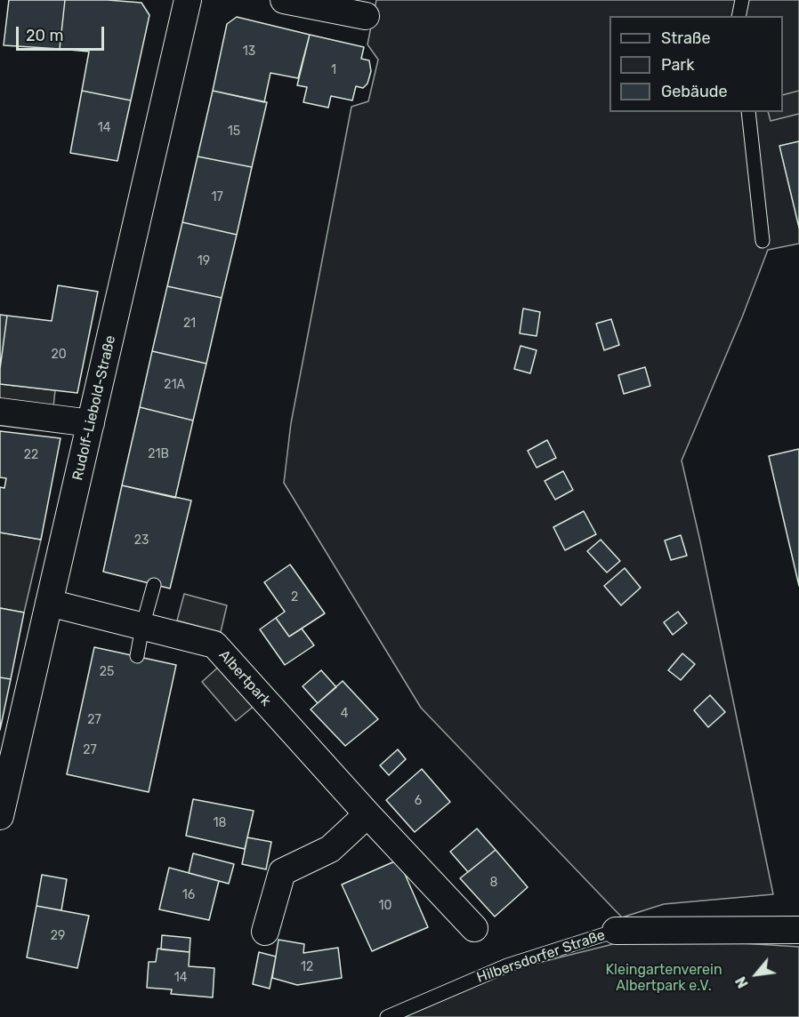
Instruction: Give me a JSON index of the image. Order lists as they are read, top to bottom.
{
  "streets": {
    "street": ["Rudolf-Liebold-Straße", "Albertpark", "Hilbersdorfer Straße"]
  },
  "crossings": [
    ["Rudolf-Liebold-Straße", "Albertpark"]
  ],
  "parks": ["Kleingartenverein Albertpark e.V."],
  "house_numbers": [
    "13",
    "1",
    "14",
    "15",
    "17",
    "19",
    "21",
    "20",
    "21A",
    "21B",
    "22",
    "23",
    "2",
    "25",
    "4",
    "27",
    "27",
    "6",
    "18",
    "8",
    "16",
    "10",
    "29",
    "12",
    "14"
  ],
  "legend": ["Straße", "Park", "Gebäude"],
  "scale_bar": "20 m",
  "north": "bottom left"
}
